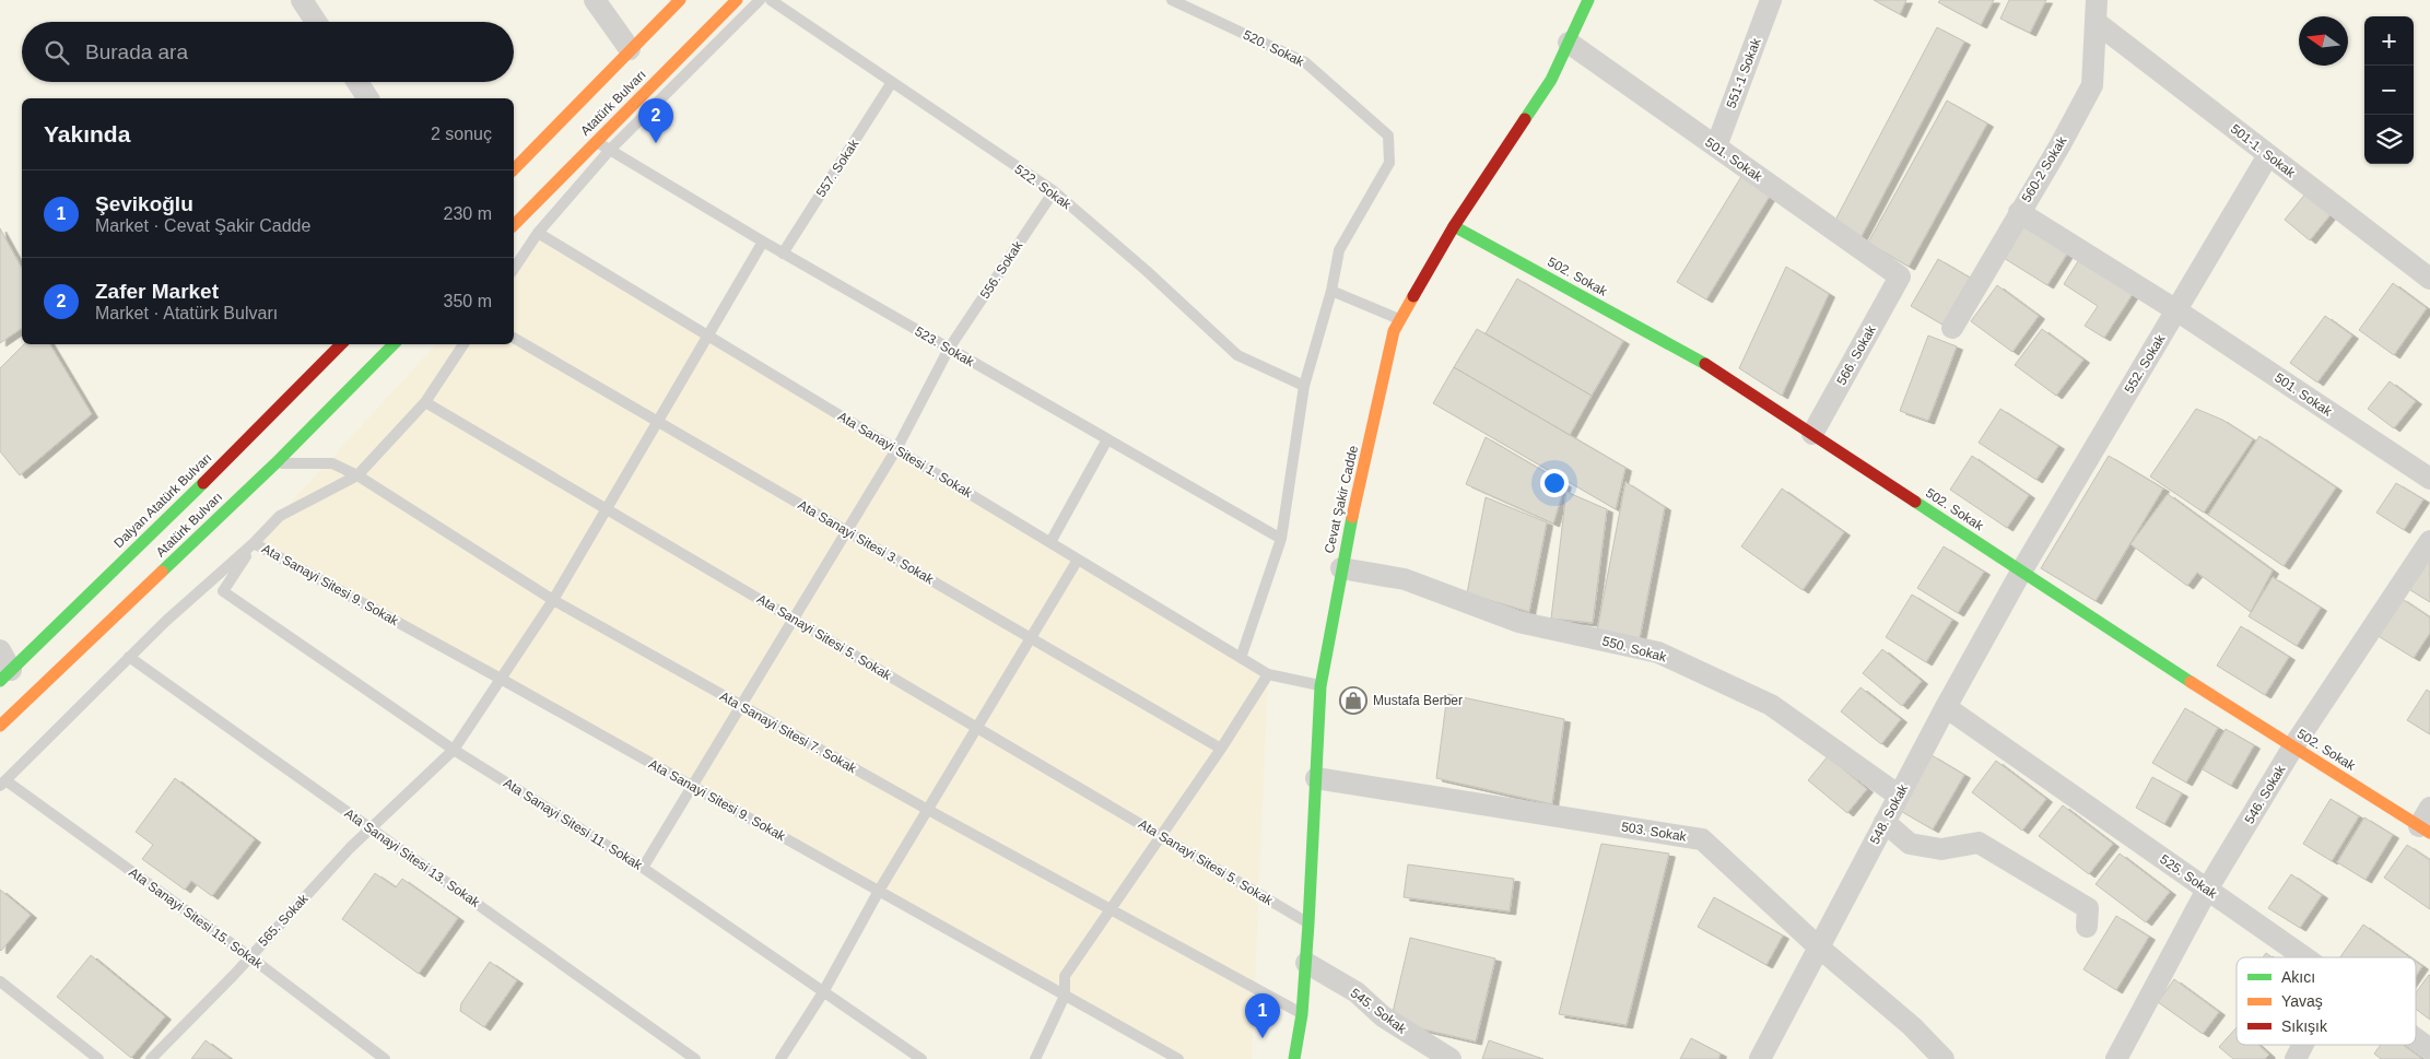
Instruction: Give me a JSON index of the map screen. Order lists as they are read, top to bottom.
{
  "streets": {
    "street": [
      "551-1 Sokak",
      "Atatürk Bulvarı",
      "501-1. Sokak",
      "501. Sokak",
      "560-2 Sokak",
      "502. Sokak",
      "566. Sokak",
      "552. Sokak",
      "Cevat Şakir Cadde",
      "Dalyan Atatürk Bulvarı",
      "550. Sokak",
      "546. Sokak",
      "548. Sokak",
      "503. Sokak",
      "525. Sokak",
      "545. Sokak"
    ],
    "lane": [
      "520. Sokak",
      "557. Sokak",
      "522. Sokak",
      "556. Sokak",
      "523. Sokak",
      "Ata Sanayi Sitesi 1. Sokak",
      "Ata Sanayi Sitesi 3. Sokak",
      "Ata Sanayi Sitesi 9. Sokak",
      "Ata Sanayi Sitesi 5. Sokak",
      "Ata Sanayi Sitesi 7. Sokak",
      "Ata Sanayi Sitesi 11. Sokak",
      "Ata Sanayi Sitesi 13. Sokak",
      "Ata Sanayi Sitesi 15. Sokak",
      "565. Sokak"
    ]
  },
  "crossings": [
    ["551-1 Sokak", "501. Sokak"],
    ["Atatürk Bulvarı", "523. Sokak"],
    ["Atatürk Bulvarı", "Ata Sanayi Sitesi 7. Sokak"],
    ["501-1. Sokak", "560-2 Sokak"],
    ["501-1. Sokak", "552. Sokak"],
    ["501. Sokak", "560-2 Sokak"],
    ["501. Sokak", "566. Sokak"],
    ["501. Sokak", "552. Sokak"],
    ["501. Sokak", "Cevat Şakir Cadde"],
    ["557. Sokak", "522. Sokak"],
    ["557. Sokak", "523. Sokak"],
    ["522. Sokak", "556. Sokak"],
    ["556. Sokak", "523. Sokak"],
    ["556. Sokak", "Ata Sanayi Sitesi 1. Sokak"],
    ["556. Sokak", "Ata Sanayi Sitesi 3. Sokak"],
    ["556. Sokak", "Ata Sanayi Sitesi 9. Sokak"],
    ["556. Sokak", "Ata Sanayi Sitesi 5. Sokak"],
    ["556. Sokak", "Ata Sanayi Sitesi 7. Sokak"],
    ["556. Sokak", "Ata Sanayi Sitesi 11. Sokak"],
    ["502. Sokak", "566. Sokak"],
    ["502. Sokak", "552. Sokak"],
    ["502. Sokak", "Cevat Şakir Cadde"],
    ["502. Sokak", "546. Sokak"],
    ["502. Sokak", "548. Sokak"],
    ["523. Sokak", "565. Sokak"],
    ["552. Sokak", "548. Sokak"],
    ["Ata Sanayi Sitesi 1. Sokak", "Cevat Şakir Cadde"],
    ["Ata Sanayi Sitesi 1. Sokak", "565. Sokak"],
    ["Cevat Şakir Cadde", "Ata Sanayi Sitesi 5. Sokak"],
    ["Cevat Şakir Cadde", "550. Sokak"],
    ["Cevat Şakir Cadde", "Ata Sanayi Sitesi 7. Sokak"],
    ["Cevat Şakir Cadde", "503. Sokak"],
    ["Cevat Şakir Cadde", "545. Sokak"],
    ["Ata Sanayi Sitesi 3. Sokak", "565. Sokak"],
    ["Ata Sanayi Sitesi 9. Sokak", "Ata Sanayi Sitesi 11. Sokak"],
    ["Ata Sanayi Sitesi 9. Sokak", "565. Sokak"],
    ["Ata Sanayi Sitesi 5. Sokak", "565. Sokak"],
    ["550. Sokak", "548. Sokak"],
    ["Ata Sanayi Sitesi 7. Sokak", "565. Sokak"],
    ["546. Sokak", "525. Sokak"],
    ["548. Sokak", "503. Sokak"],
    ["548. Sokak", "525. Sokak"],
    ["Ata Sanayi Sitesi 11. Sokak", "565. Sokak"],
    ["Ata Sanayi Sitesi 13. Sokak", "565. Sokak"],
    ["Ata Sanayi Sitesi 15. Sokak", "565. Sokak"]
  ],
  "places": {
    "shop": ["Mustafa Berber"]
  },
  "legend": ["Akıcı", "Yavaş", "Sıkışık"],
  "north": "left",
  "page": {
    "map_buttons": ["+", "−"],
    "search": "Burada ara",
    "pins": ["2", "1"],
    "heading": ["Yakında", "2 sonuç"],
    "list": [
      {
        "mark": "1",
        "name": "Şevikoğlu",
        "note": "Market · Cevat Şakir Cadde",
        "value": "230 m"
      },
      {
        "mark": "2",
        "name": "Zafer Market",
        "note": "Market · Atatürk Bulvarı",
        "value": "350 m"
      }
    ]
  }
}
